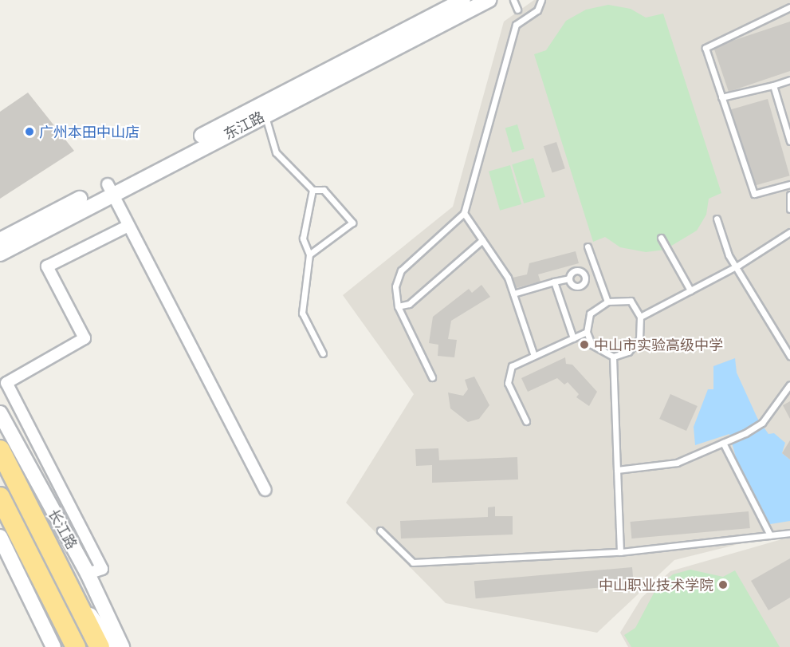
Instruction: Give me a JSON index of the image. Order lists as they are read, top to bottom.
{
  "streets": {
    "highway": ["长江路"],
    "street": ["东江路"]
  },
  "places": ["广州本田中山店", "中山市实验高级中学", "中山职业技术学院"]
}
